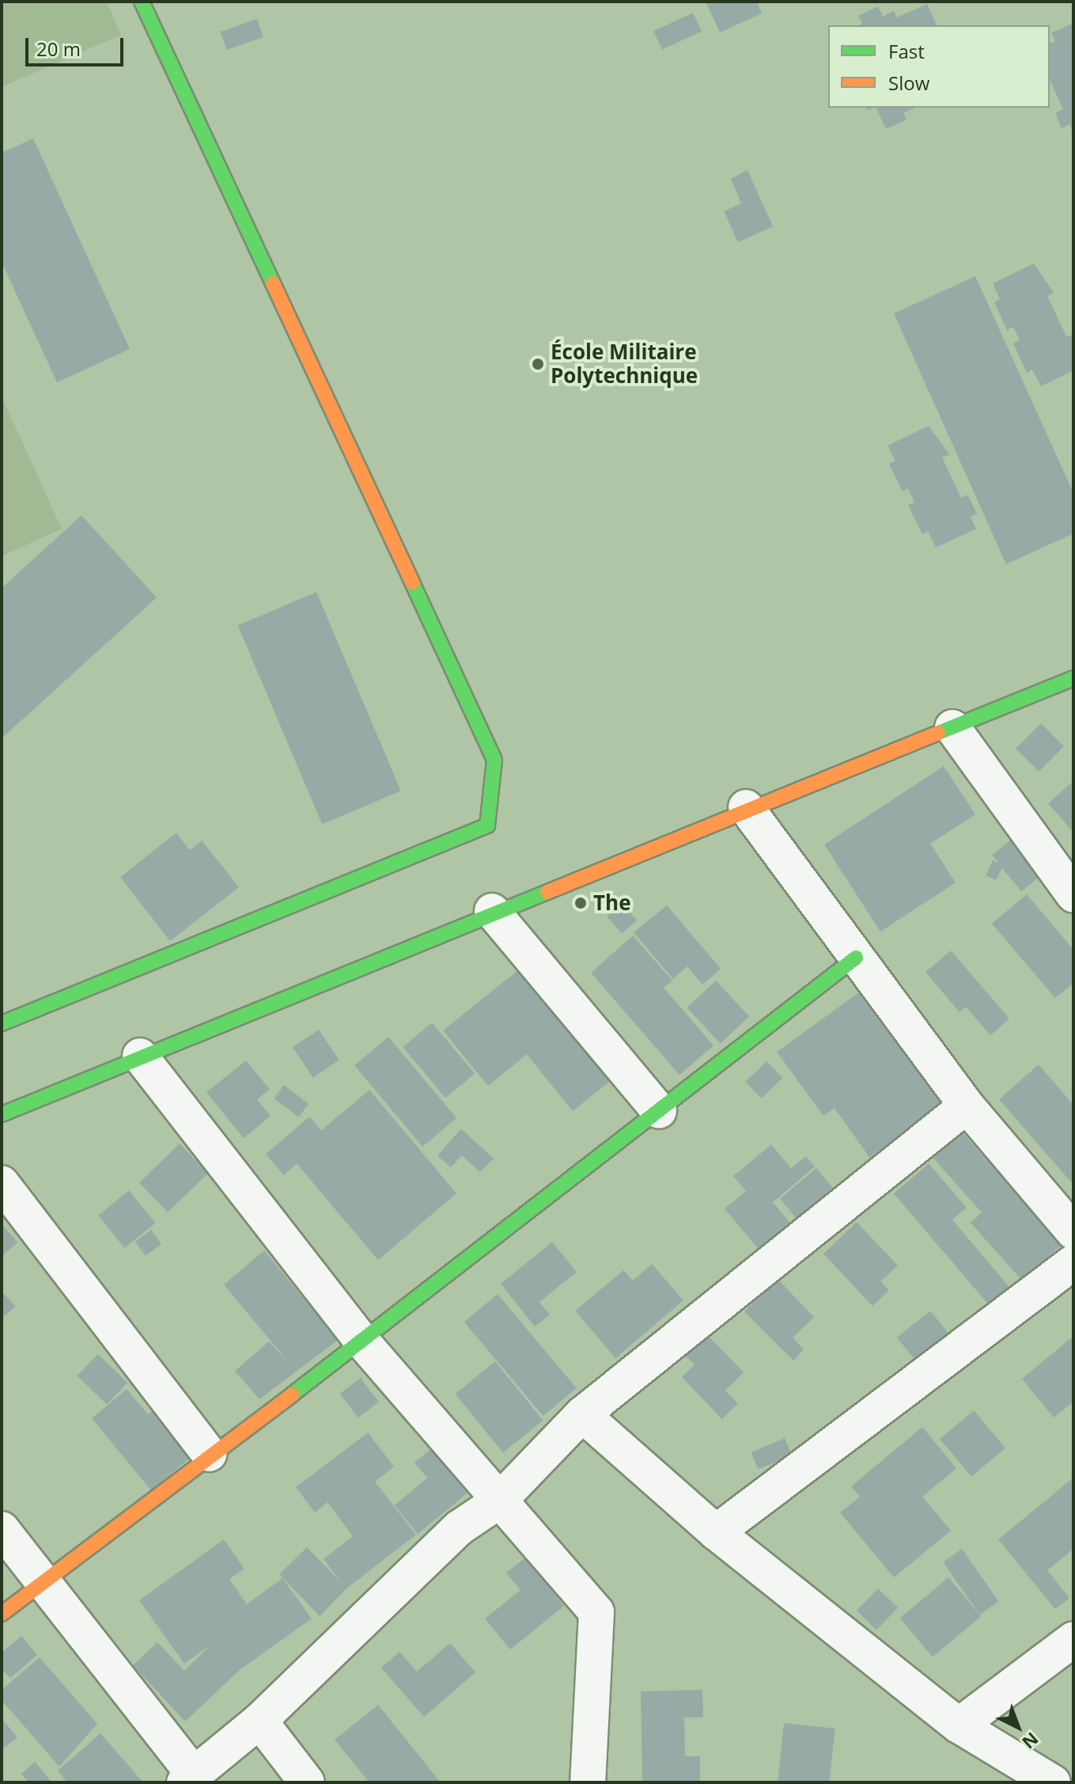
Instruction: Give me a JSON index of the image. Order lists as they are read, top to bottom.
{
  "places": ["École Militaire Polytechnique", "The"],
  "legend": ["Fast", "Slow"],
  "scale_bar": "20 m",
  "north": "bottom right"
}
